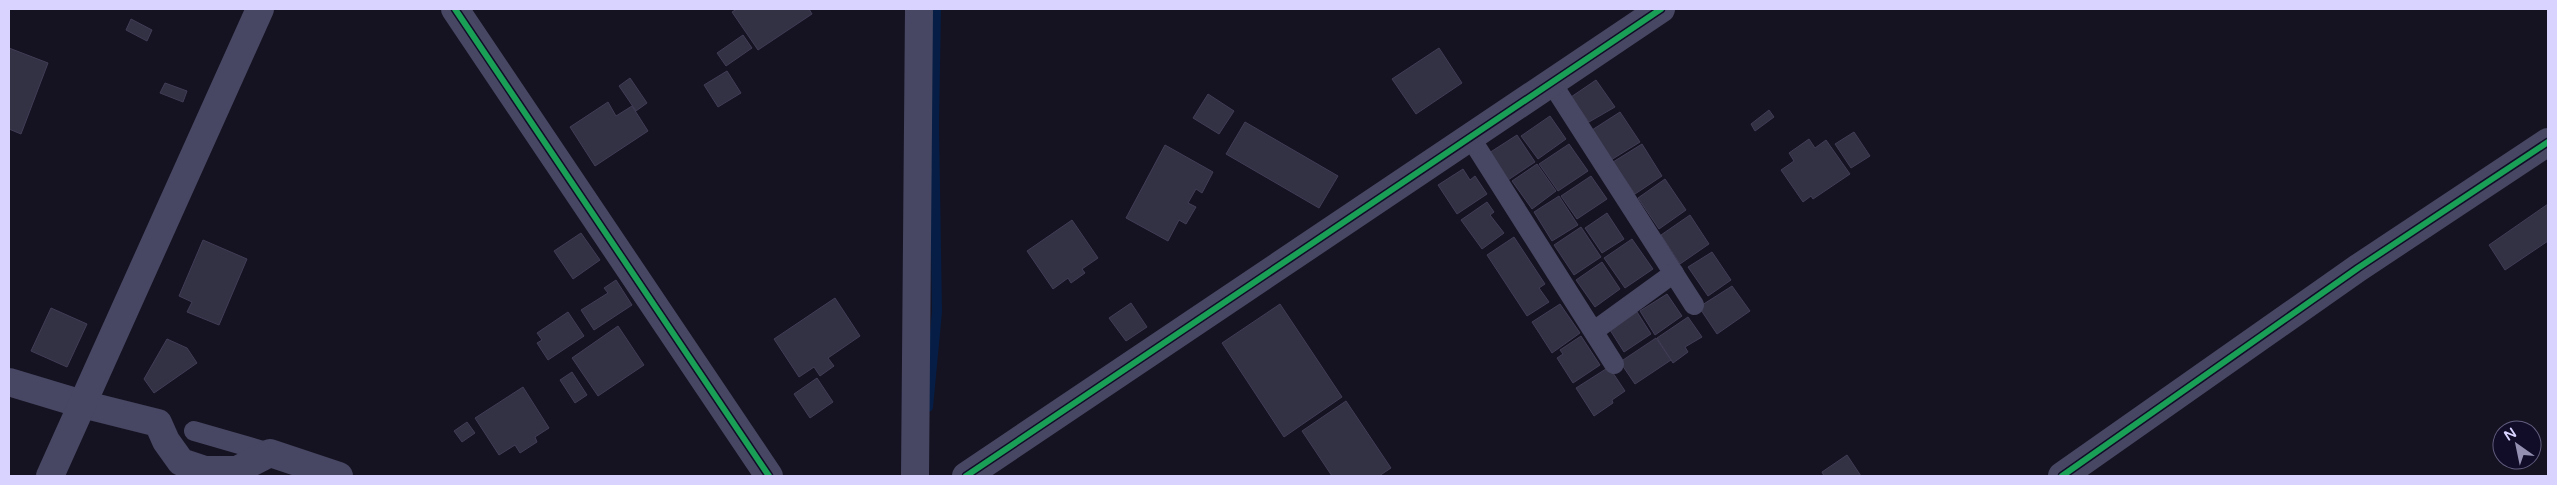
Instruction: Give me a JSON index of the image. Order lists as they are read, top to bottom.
{
  "north": "top left"
}
